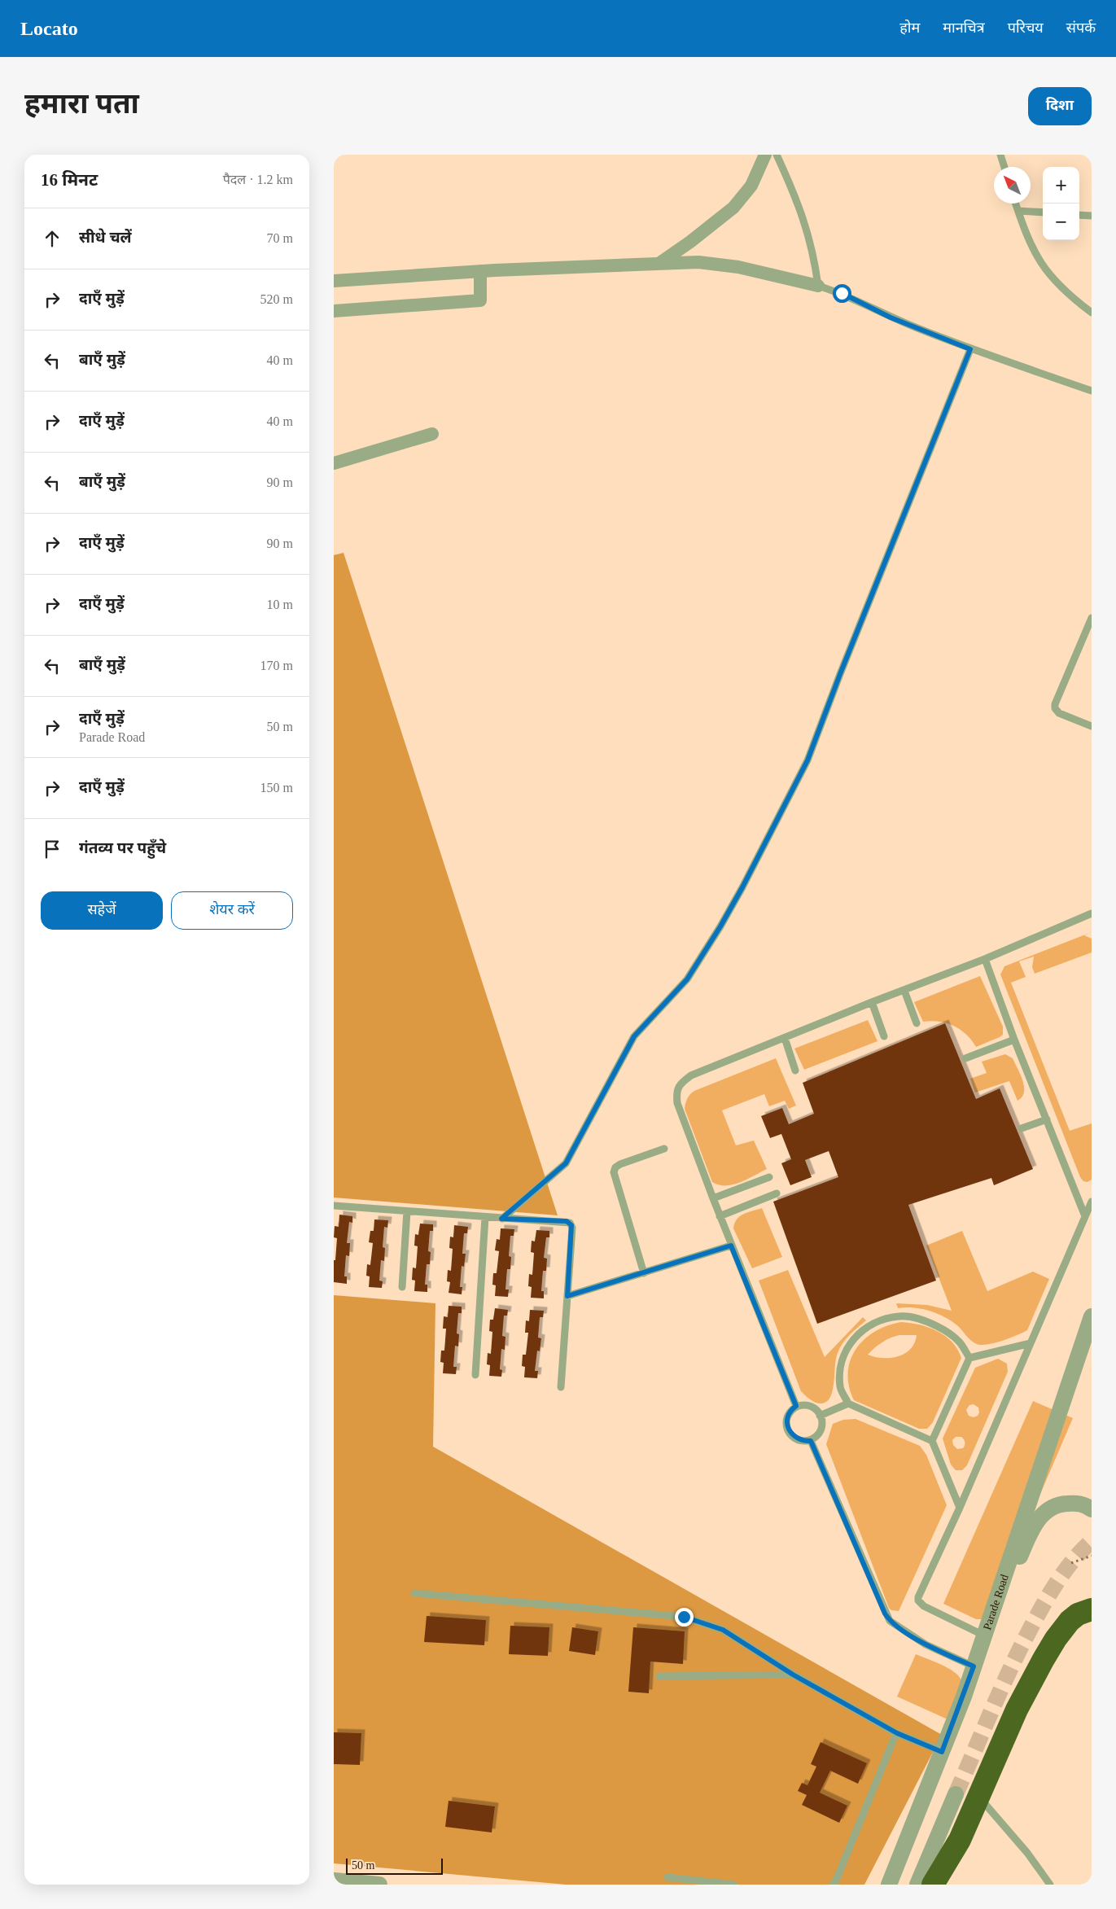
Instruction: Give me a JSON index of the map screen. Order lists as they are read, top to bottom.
{
  "streets": {
    "street": ["Parade Road"]
  },
  "scale_bar": "50 m",
  "north": "top left",
  "page": {
    "header": "Locato",
    "nav": [
      "होम",
      "मानचित्र",
      "परिचय",
      "संपर्क"
    ],
    "buttons": [
      "दिशा",
      ["सहेजें", "शेयर करें"]
    ],
    "title": "हमारा पता",
    "heading": ["16 मिनट", "पैदल · 1.2 km"],
    "map_buttons": ["+", "−"],
    "list": [
      ["सीधे चलें", "70 m"],
      ["दाएँ मुड़ें", "520 m"],
      ["बाएँ मुड़ें", "40 m"],
      ["दाएँ मुड़ें", "40 m"],
      ["बाएँ मुड़ें", "90 m"],
      ["दाएँ मुड़ें", "90 m"],
      ["दाएँ मुड़ें", "10 m"],
      ["बाएँ मुड़ें", "170 m"],
      ["दाएँ मुड़ें", "Parade Road", "50 m"],
      ["दाएँ मुड़ें", "150 m"],
      "गंतव्य पर पहुँचे"
    ],
    "scale": "50 m"
  }
}
